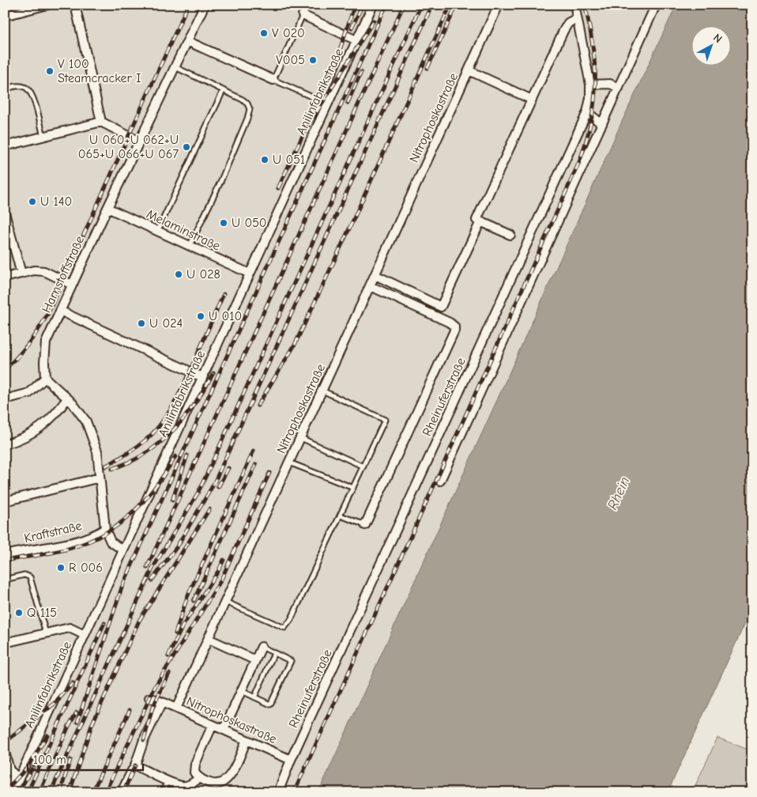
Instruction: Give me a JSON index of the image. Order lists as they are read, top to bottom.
{
  "streets": {
    "street": [
      "Anilinfabrikstraße",
      "Nitrophoskastraße",
      "Melaminstraße",
      "Harnstoffstraße",
      "Rheinuferstraße",
      "Kraftstraße"
    ]
  },
  "crossings": [
    ["Anilinfabrikstraße", "Melaminstraße"],
    ["Nitrophoskastraße", "Rheinuferstraße"],
    ["Melaminstraße", "Harnstoffstraße"]
  ],
  "water": ["Rhein"],
  "places": [
    "V 020",
    "V005",
    "V 100 Steamcracker I",
    "U 060+U 062+U 065+U 066+U 067",
    "U 051",
    "U 140",
    "U 050",
    "U 028",
    "U 010",
    "U 024",
    "R 006",
    "Q 115"
  ],
  "scale_bar": "100 m",
  "north": "top right"
}
